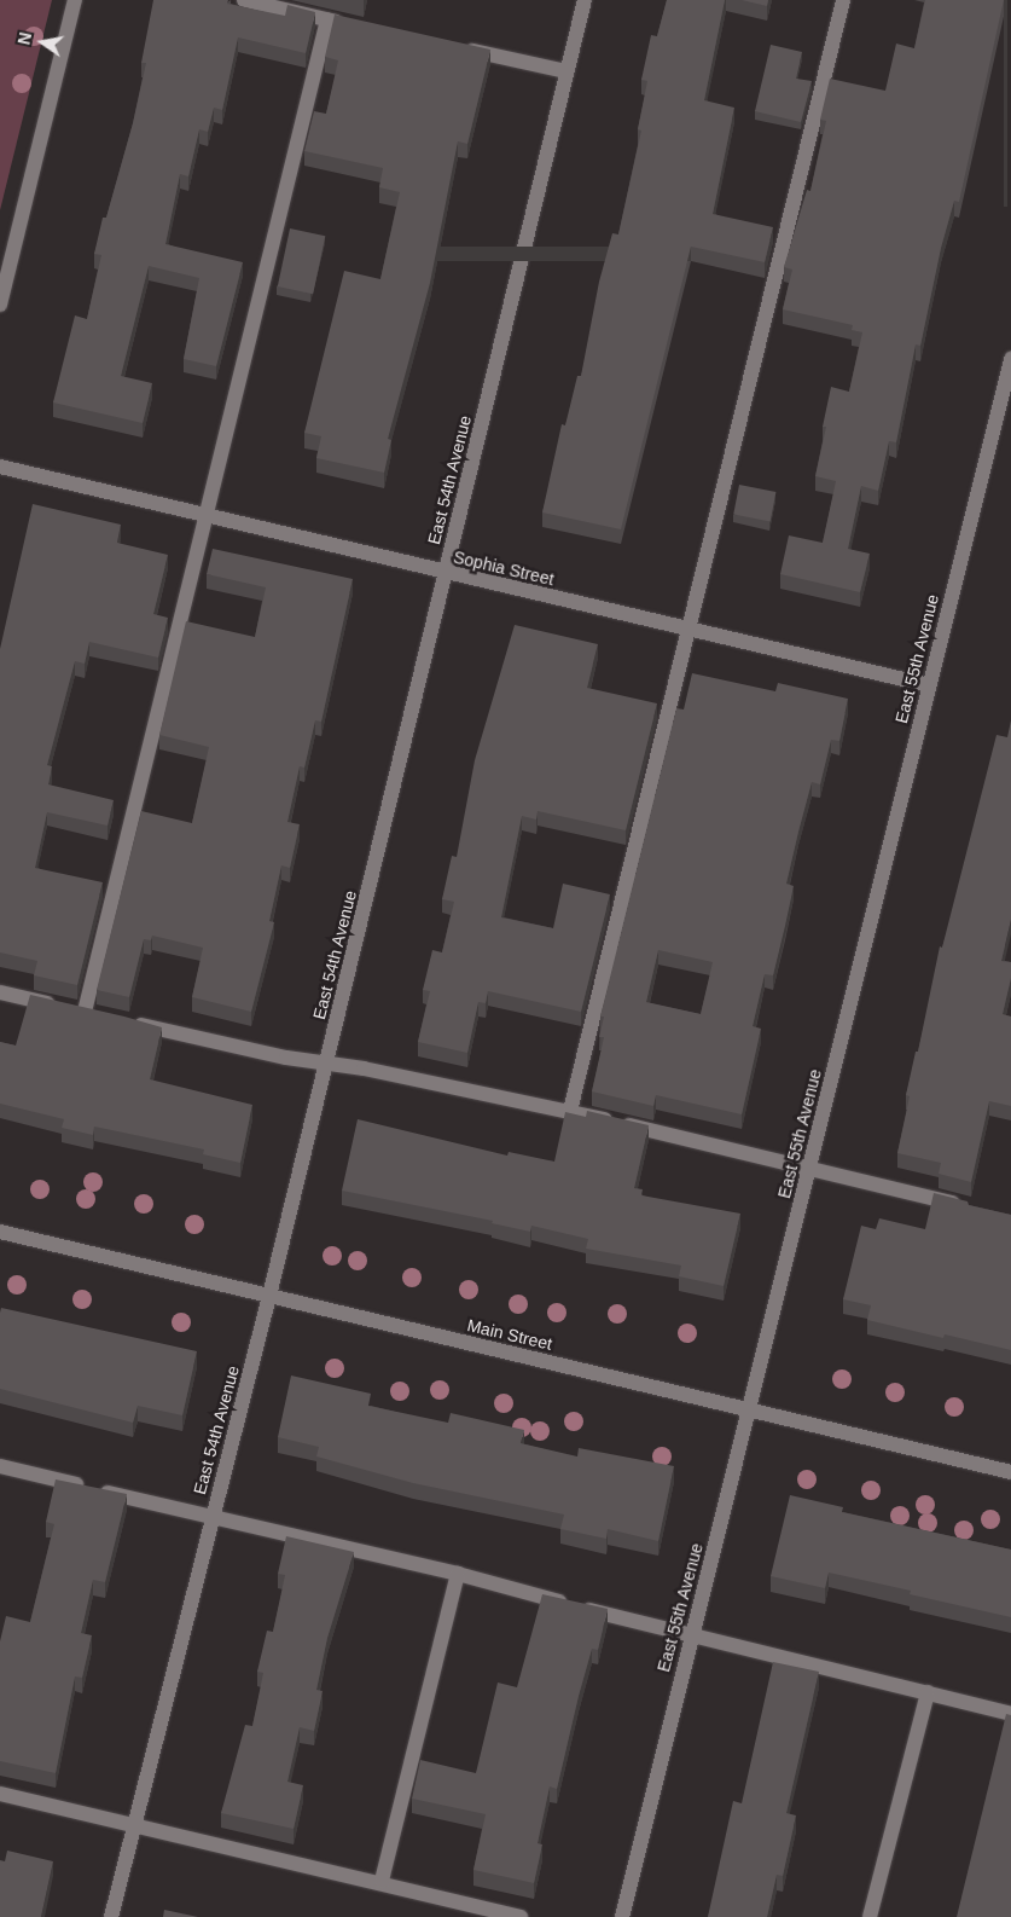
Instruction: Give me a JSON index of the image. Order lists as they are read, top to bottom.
{
  "streets": {
    "street": [
      "East 54th Avenue",
      "Sophia Street",
      "East 55th Avenue",
      "Main Street"
    ]
  },
  "crossings": [
    ["East 54th Avenue", "Sophia Street"],
    ["East 54th Avenue", "Main Street"],
    ["Sophia Street", "East 55th Avenue"],
    ["East 55th Avenue", "Main Street"]
  ],
  "north": "left"
}
